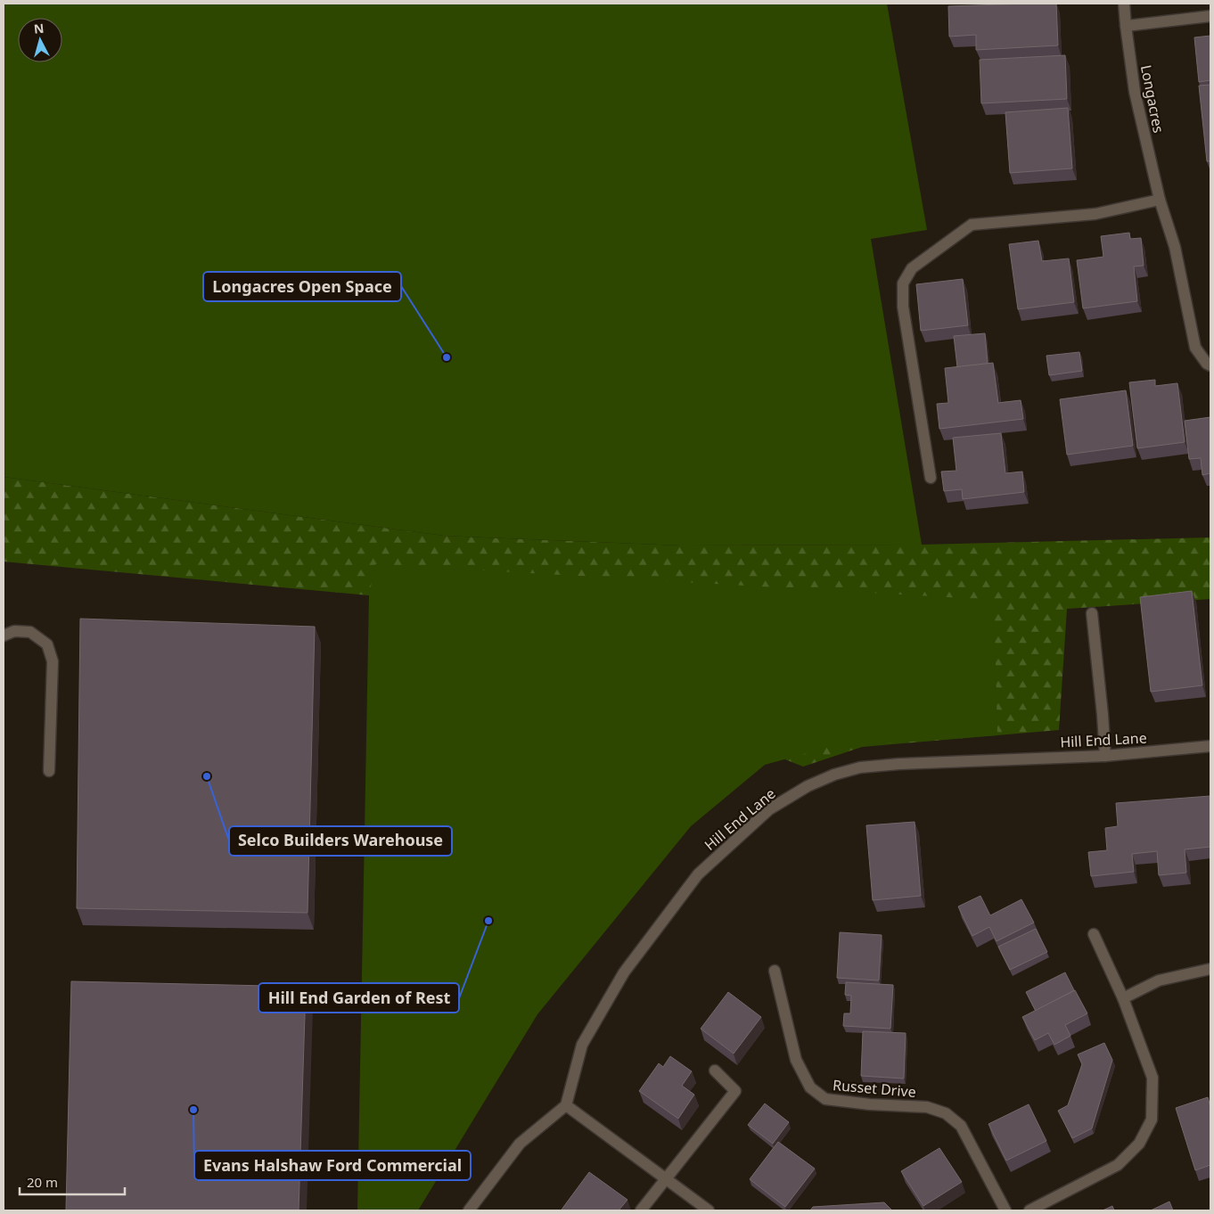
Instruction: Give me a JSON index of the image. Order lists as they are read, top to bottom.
{
  "streets": {
    "street": ["Longacres", "Hill End Lane", "Russet Drive"]
  },
  "places": [
    "Longacres Open Space",
    "Selco Builders Warehouse",
    "Hill End Garden of Rest",
    "Evans Halshaw Ford Commercial"
  ],
  "scale_bar": "20 m",
  "north": "top"
}
